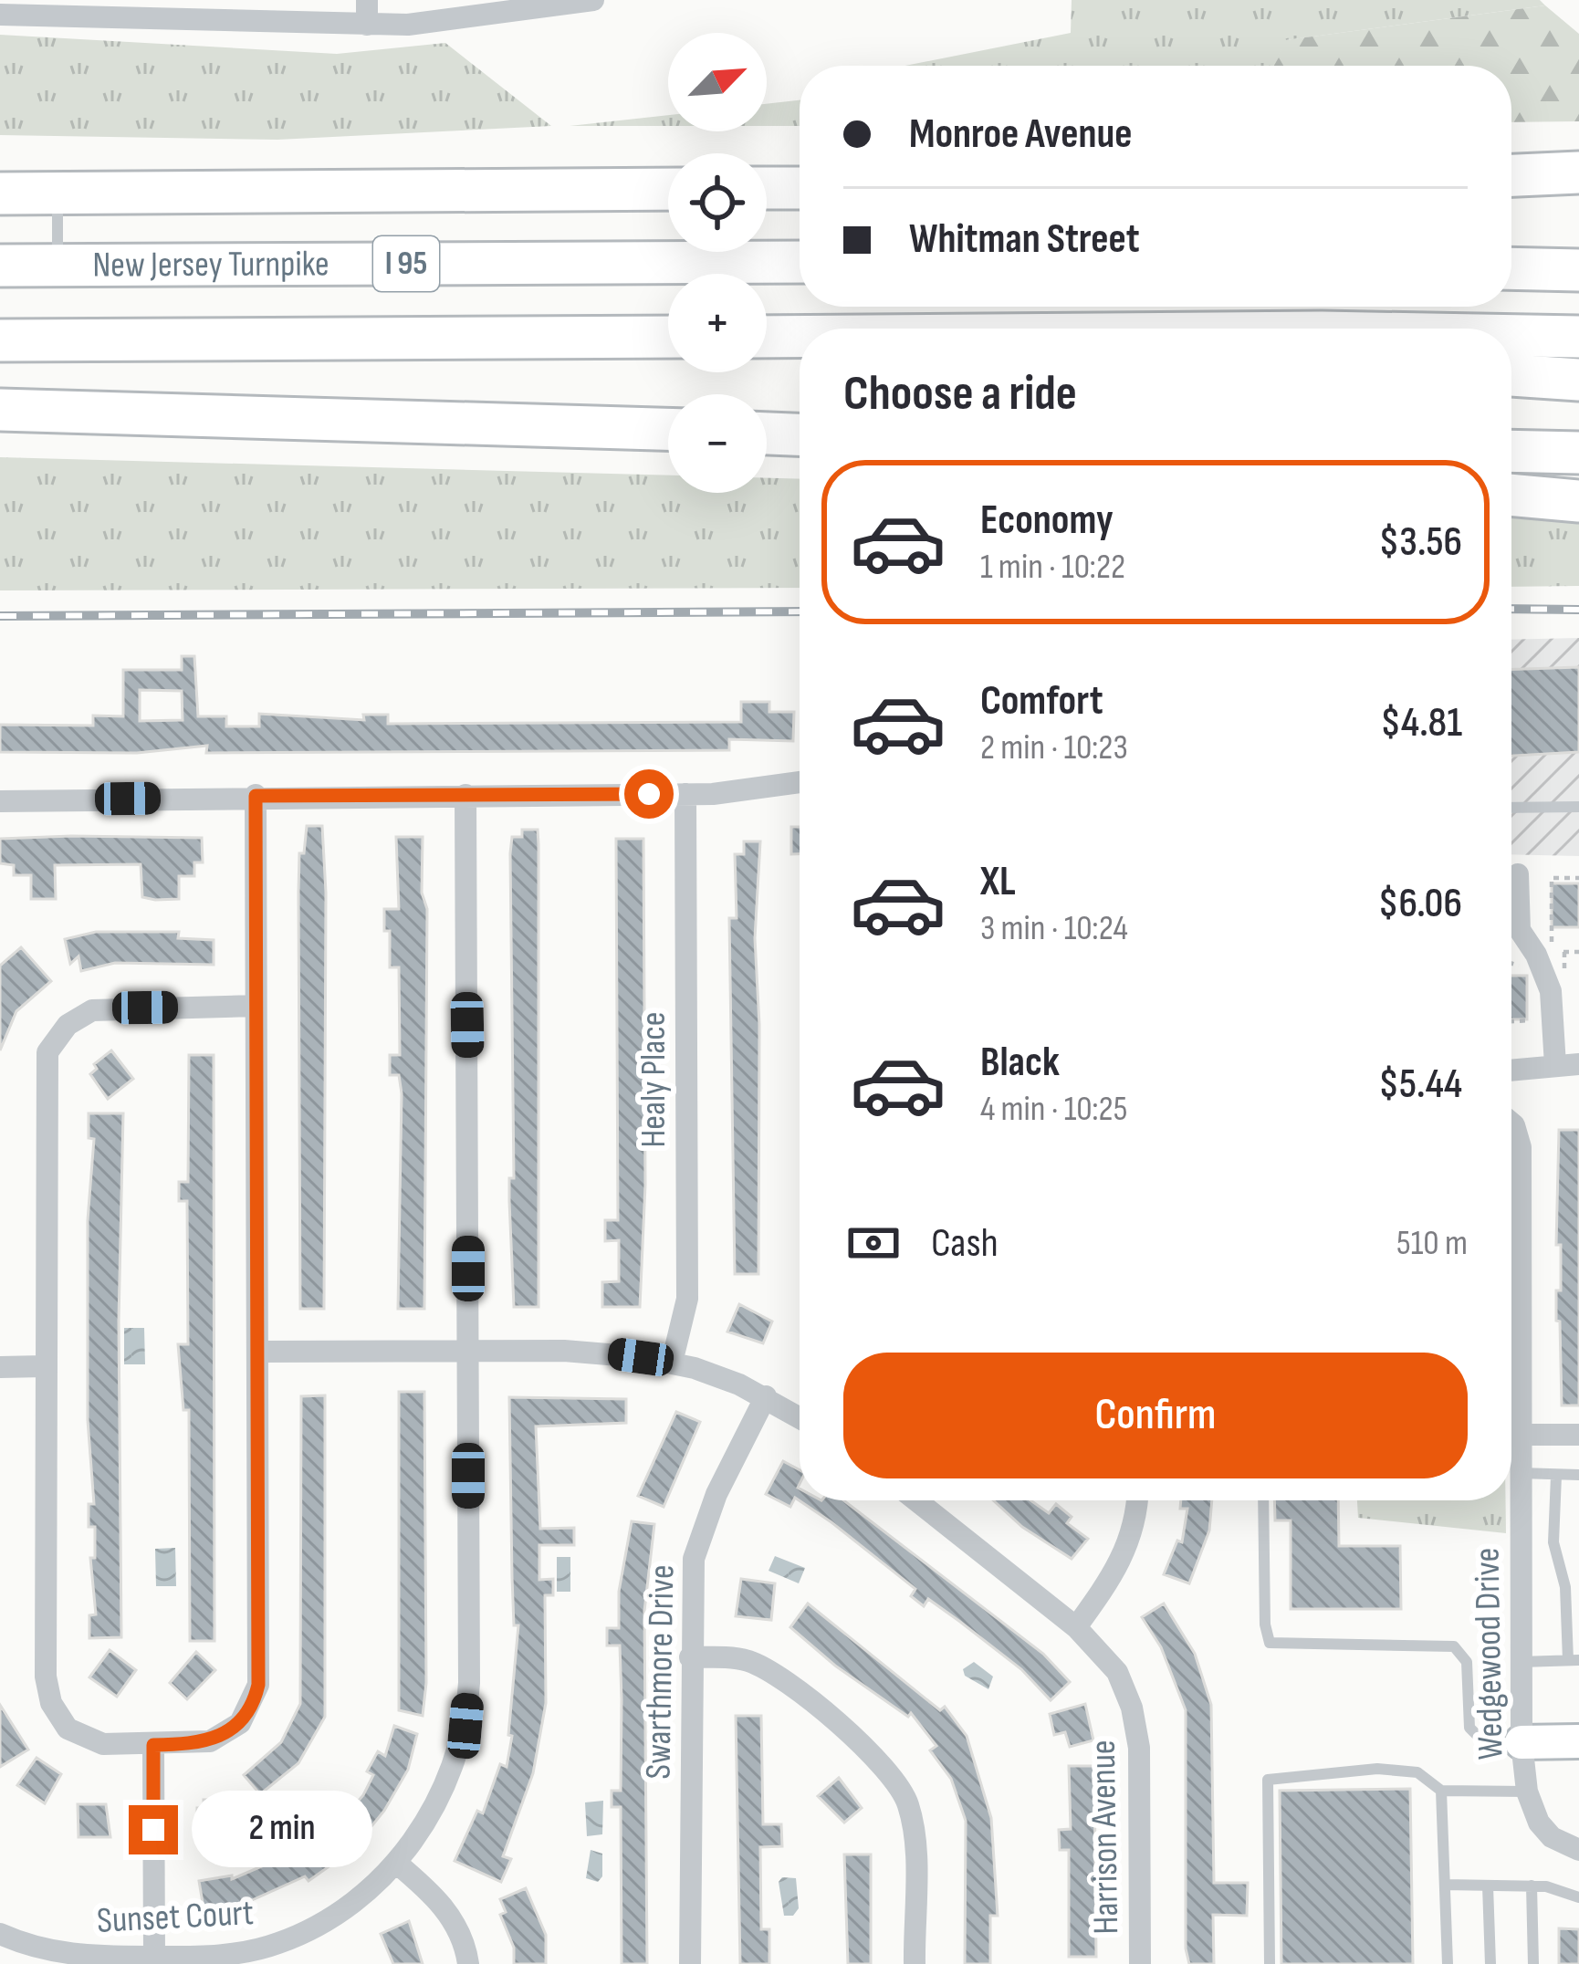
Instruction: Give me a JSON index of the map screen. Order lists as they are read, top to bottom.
{
  "streets": {
    "highway": ["I 95", "New Jersey Turnpike"],
    "street": [
      "Healy Place",
      "Wedgewood Drive",
      "Swarthmore Drive",
      "Harrison Avenue",
      "Sunset Court"
    ]
  },
  "north": "top right",
  "page": {
    "map_buttons": ["+", "−"],
    "banner": ["Monroe Avenue", "Whitman Street"],
    "heading": "Choose a ride",
    "list": [
      {
        "name": "Economy",
        "note": "1 min · 10:22",
        "value": "$3.56"
      },
      {
        "name": "Comfort",
        "note": "2 min · 10:23",
        "value": "$4.81"
      },
      {
        "name": "XL",
        "note": "3 min · 10:24",
        "value": "$6.06"
      },
      {
        "name": "Black",
        "note": "4 min · 10:25",
        "value": "$5.44"
      }
    ],
    "pay": ["Cash", "510 m"],
    "buttons": "Confirm",
    "bubble": "2 min"
  }
}
